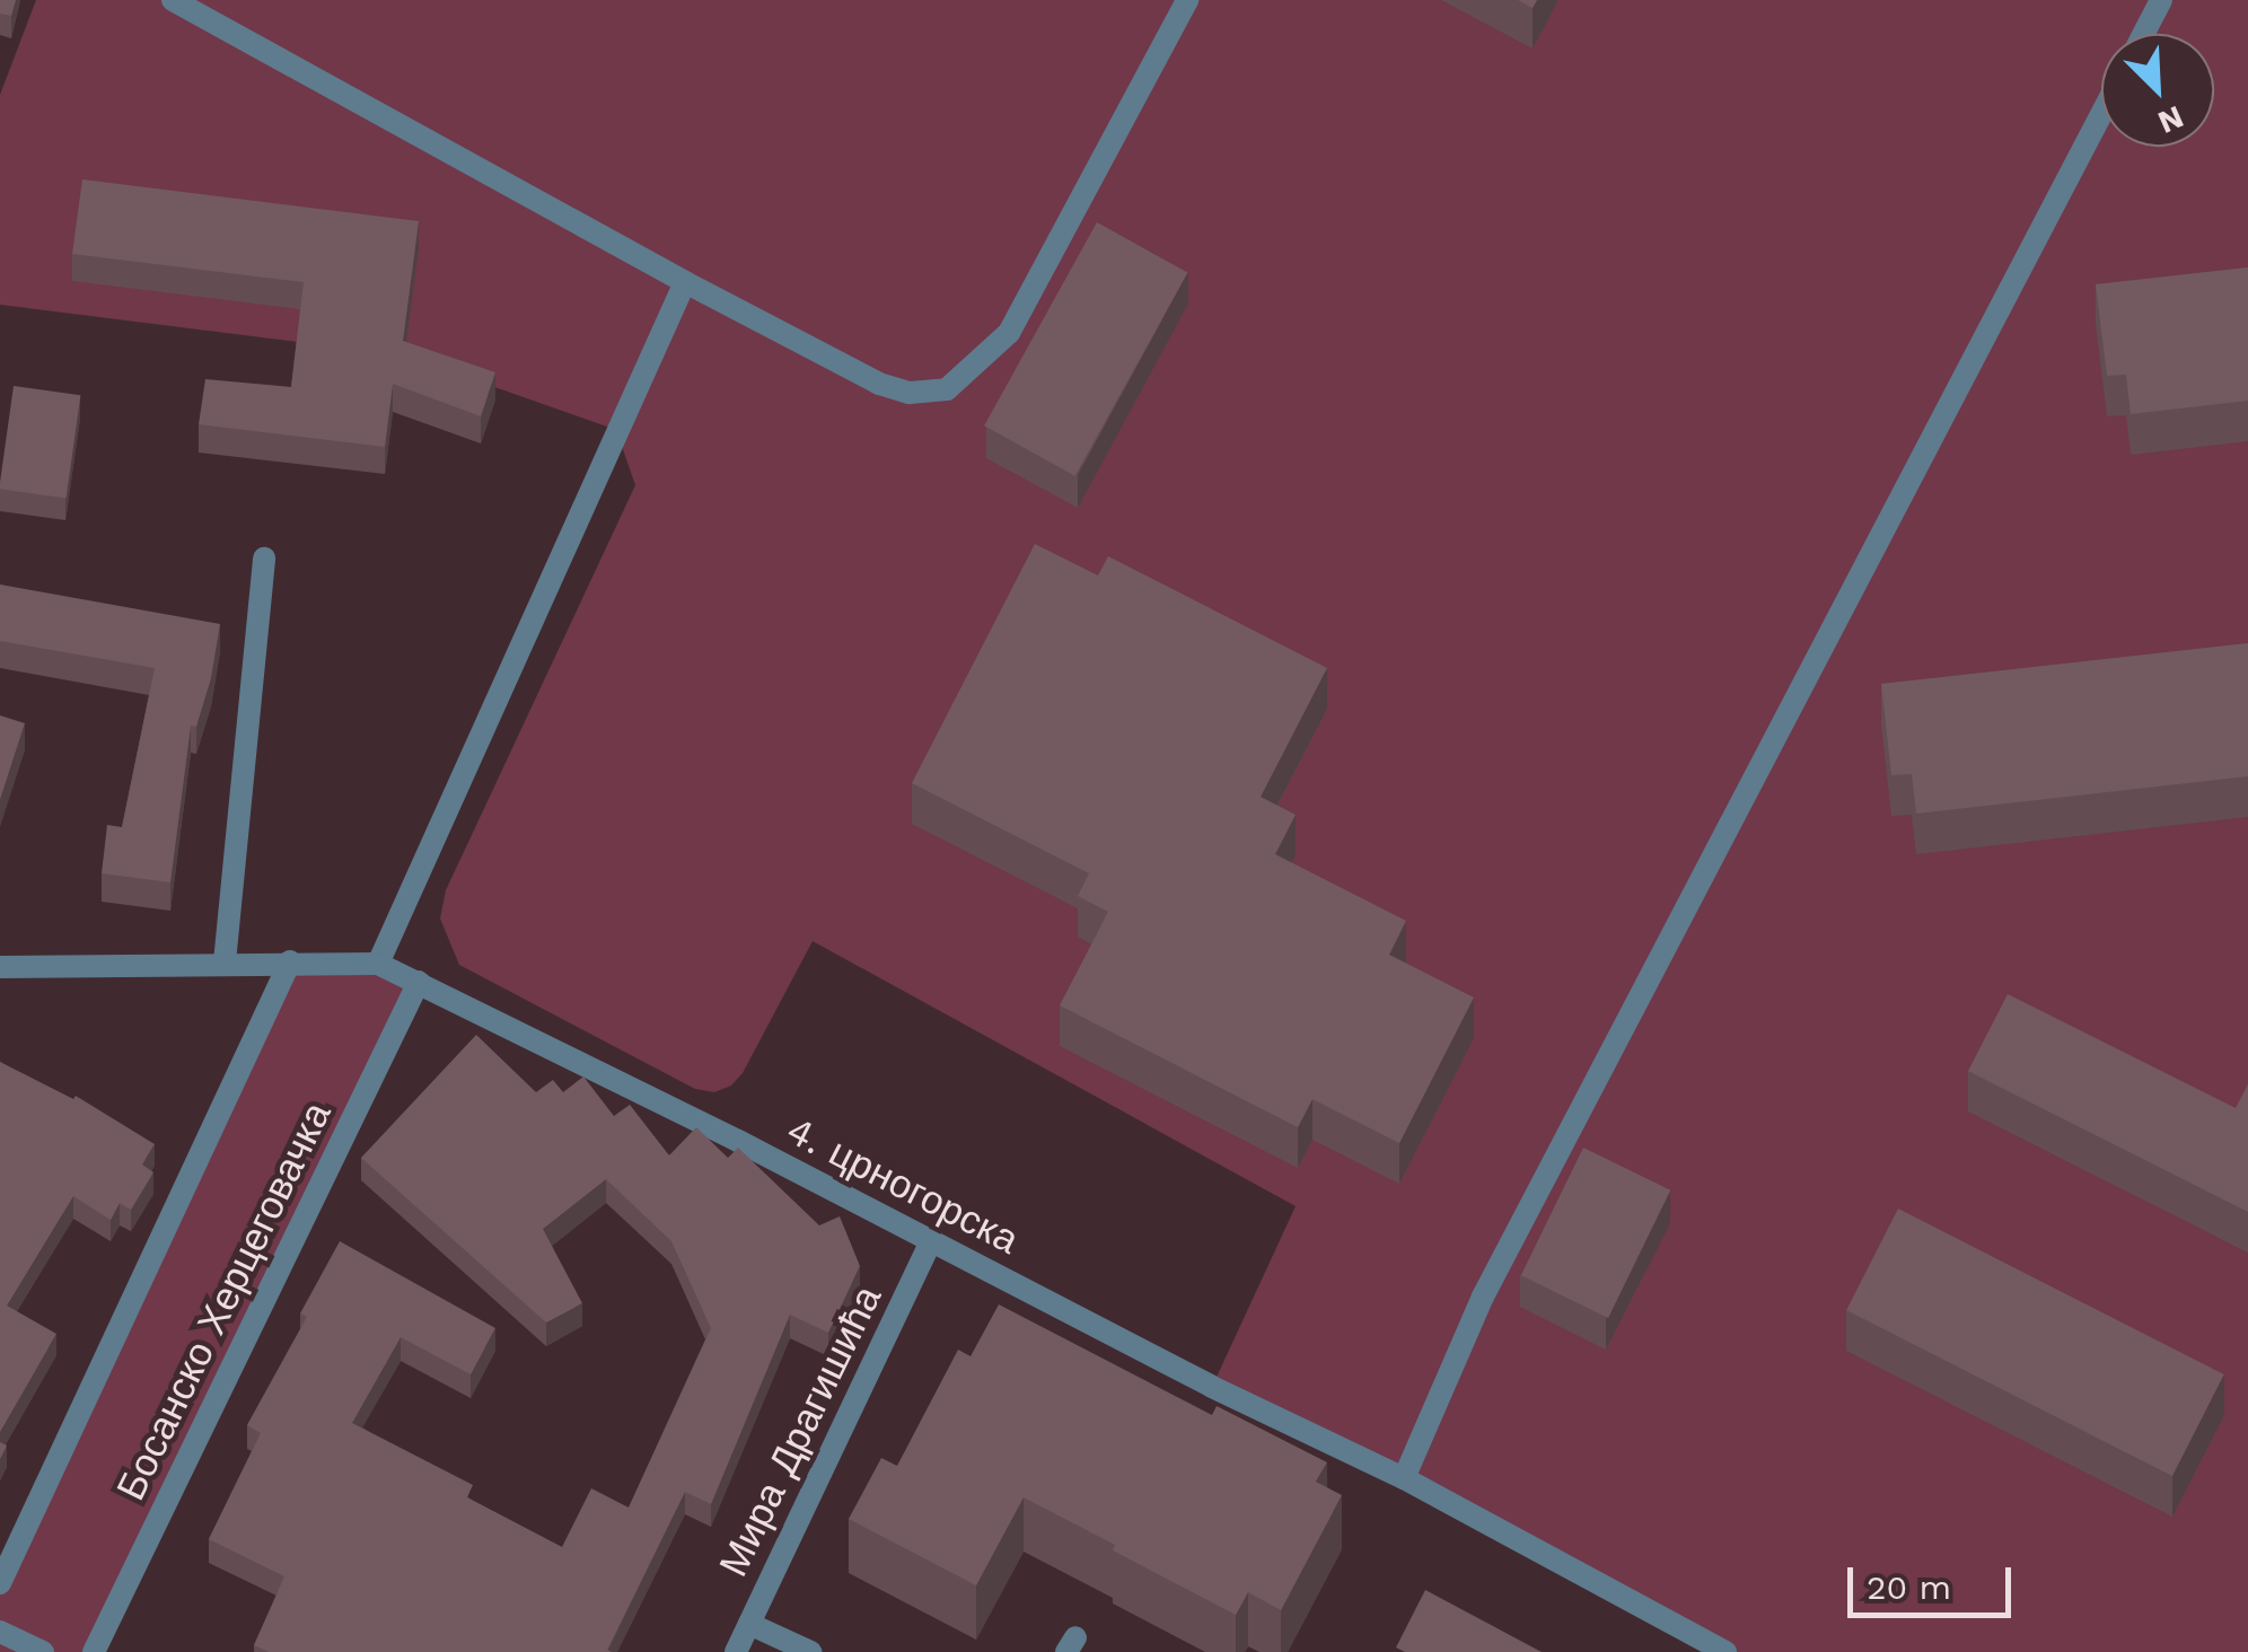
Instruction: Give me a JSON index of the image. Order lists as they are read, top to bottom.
{
  "streets": {
    "street": ["4. црногорска", "Босанско Херцеговачка", "Мира Драгишића"]
  },
  "crossings": [
    ["4. црногорска", "Босанско Херцеговачка"],
    ["4. црногорска", "Мира Драгишића"]
  ],
  "scale_bar": "20 m",
  "north": "bottom right"
}
